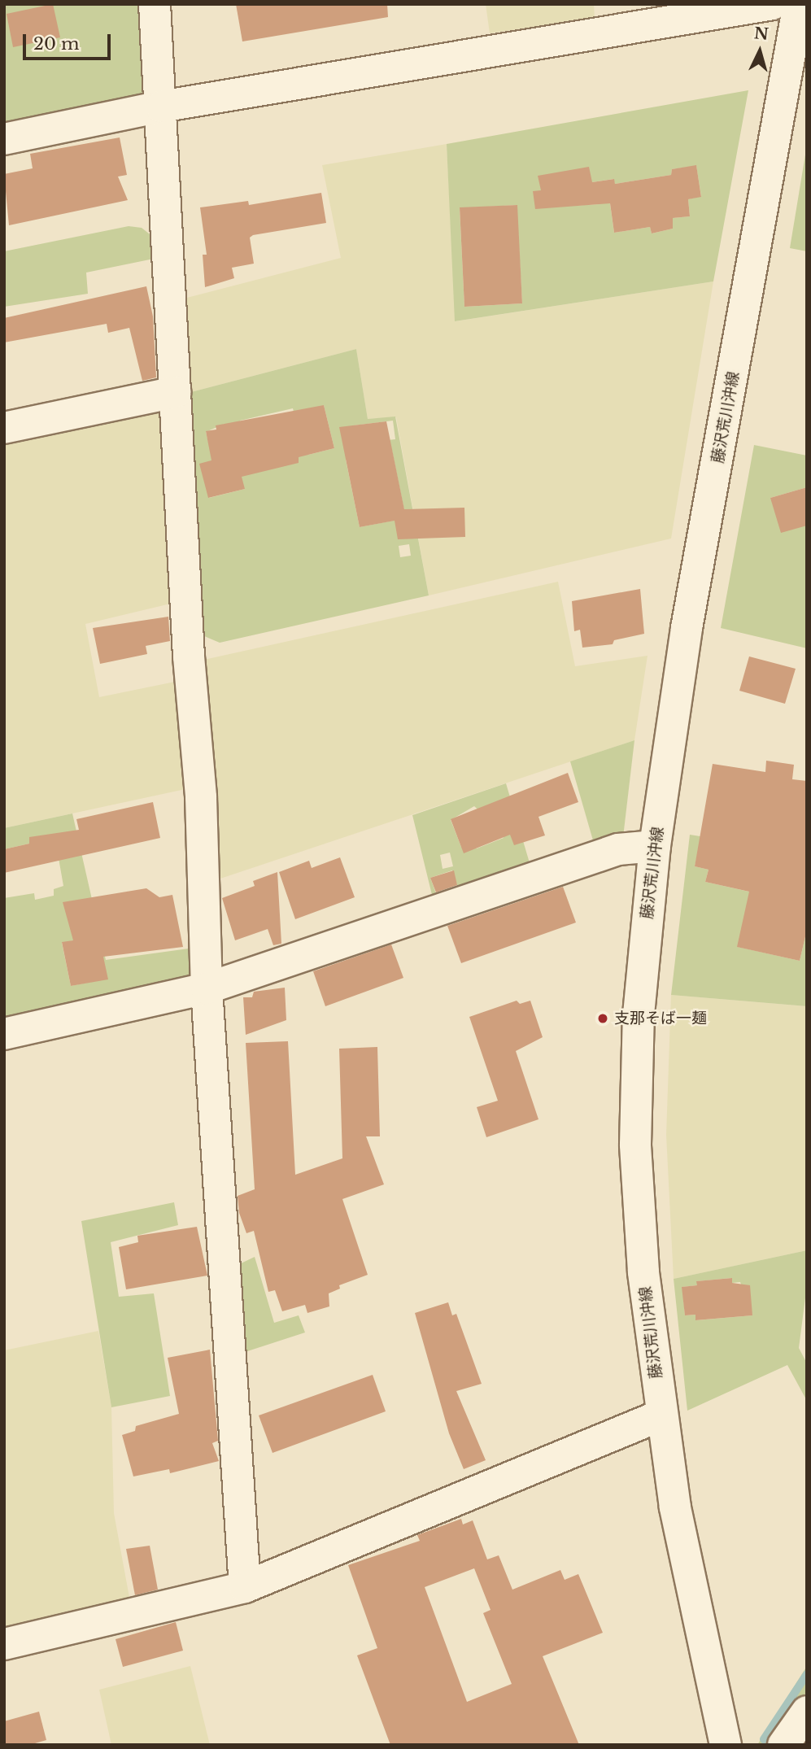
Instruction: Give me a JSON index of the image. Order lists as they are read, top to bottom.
{
  "streets": {
    "street": ["藤沢荒川沖線"]
  },
  "places": ["支那そば一麺"],
  "scale_bar": "20 m",
  "north": "top"
}
